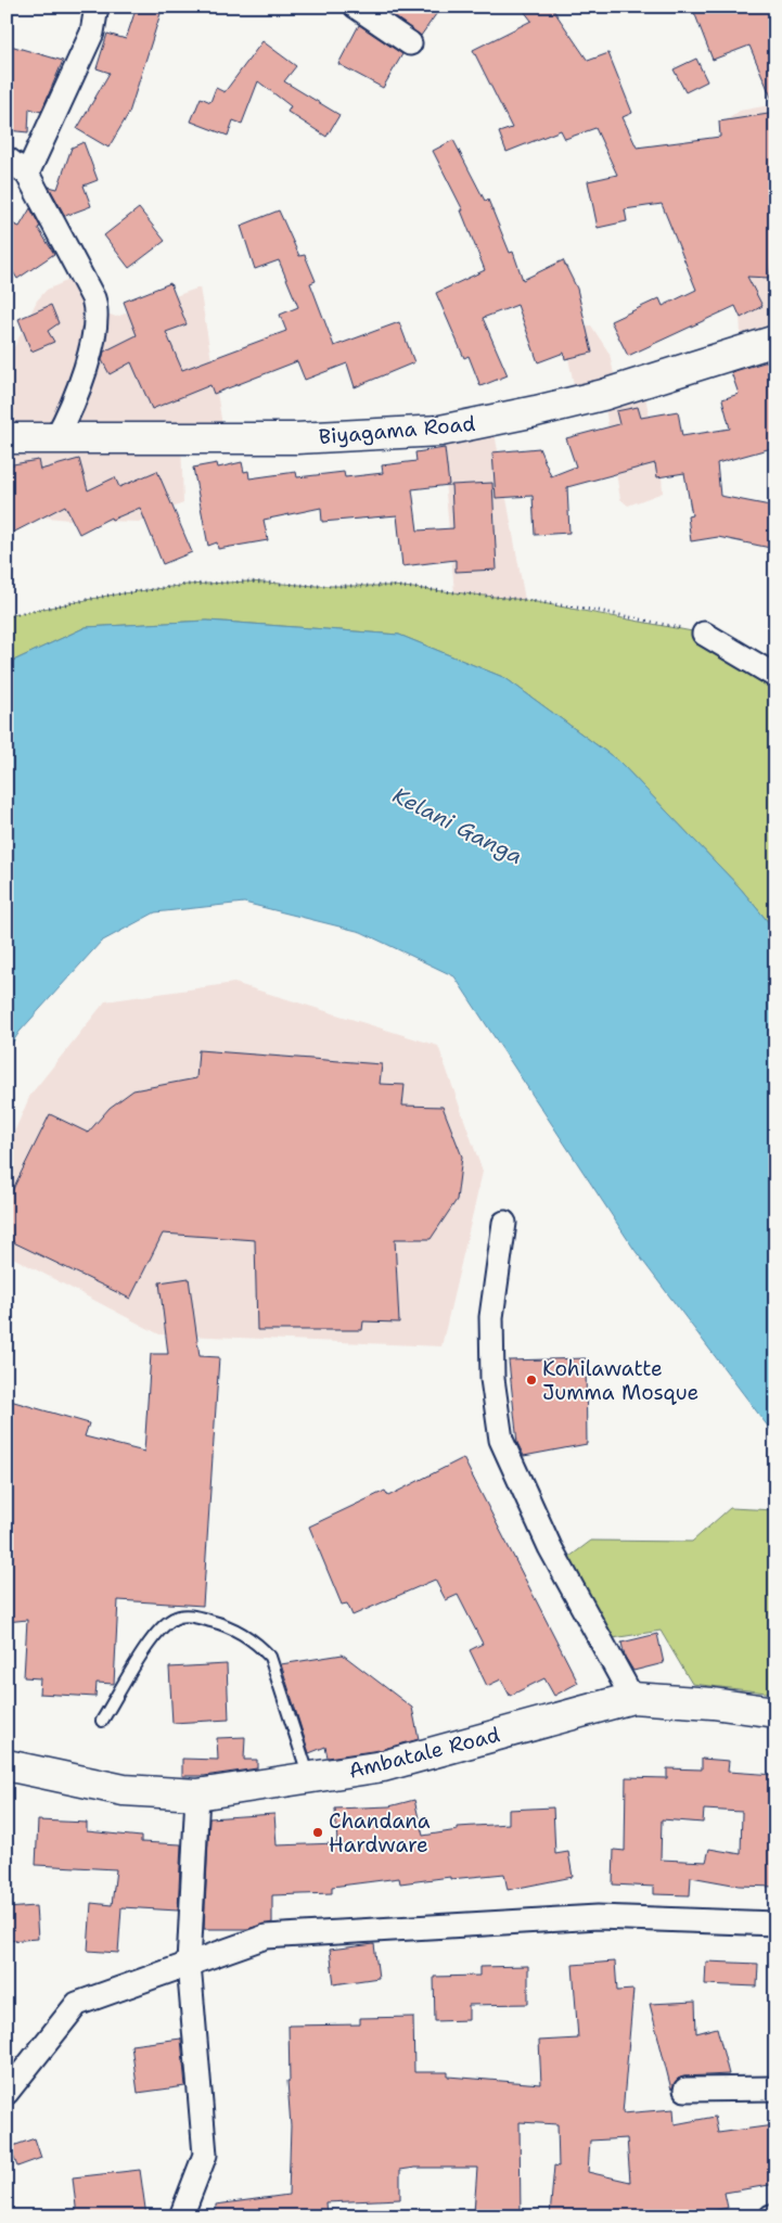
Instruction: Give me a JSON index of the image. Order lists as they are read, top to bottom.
{
  "streets": {
    "main road": ["Biyagama Road", "Ambatale Road"]
  },
  "water": ["Kelani Ganga"],
  "places": ["Kohilawatte Jumma Mosque", "Chandana Hardware"]
}
